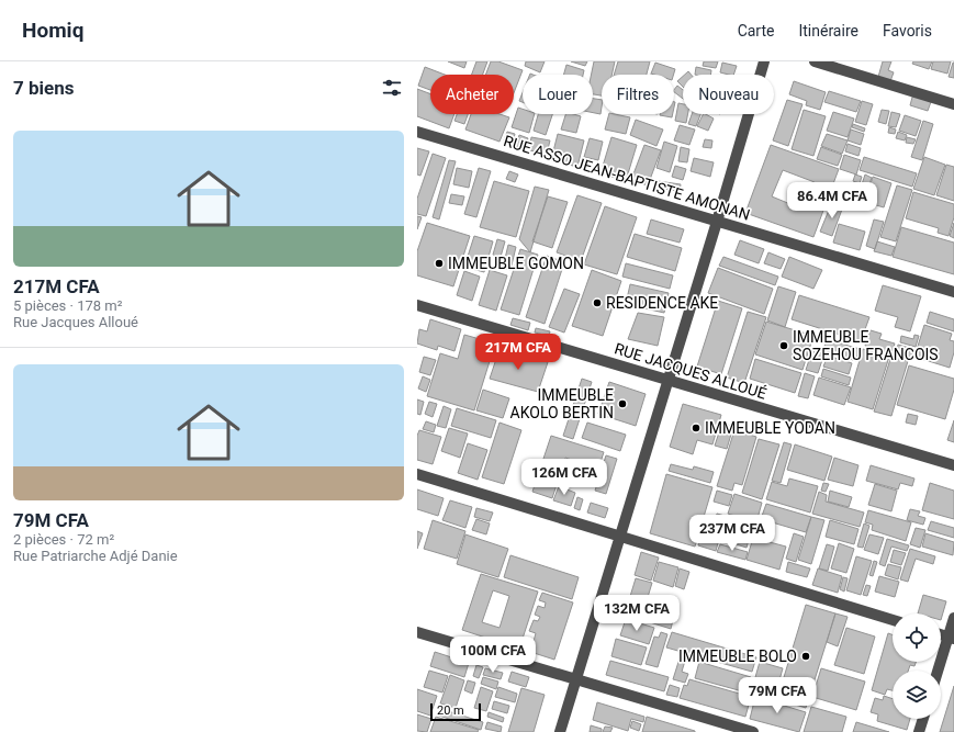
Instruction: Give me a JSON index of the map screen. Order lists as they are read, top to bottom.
{
  "streets": {
    "street": ["RUE ASSO JEAN-BAPTISTE AMONAN", "RUE JACQUES ALLOUÉ"]
  },
  "places": [
    "IMMEUBLE GOMON",
    "RESIDENCE AKE",
    "IMMEUBLE SOZEHOU FRANCOIS",
    "IMMEUBLE AKOLO BERTIN",
    "IMMEUBLE YODAN",
    "IMMEUBLE BOLO"
  ],
  "scale_bar": "20 m",
  "page": {
    "header": "Homiq",
    "nav": ["Carte", "Itinéraire", "Favoris"],
    "heading": "7 biens",
    "chip": [
      "Acheter",
      "Louer",
      "Filtres",
      "Nouveau"
    ],
    "list": [
      {
        "name": "217M CFA",
        "note": "5 pièces · 178 m² · Rue Jacques Alloué"
      },
      {
        "name": "79M CFA",
        "note": "2 pièces · 72 m² · Rue Patriarche Adjé Danie"
      }
    ],
    "price": [
      "86.4M CFA",
      "217M CFA",
      "126M CFA",
      "237M CFA",
      "132M CFA",
      "100M CFA",
      "79M CFA"
    ],
    "scale": "20 m"
  }
}
